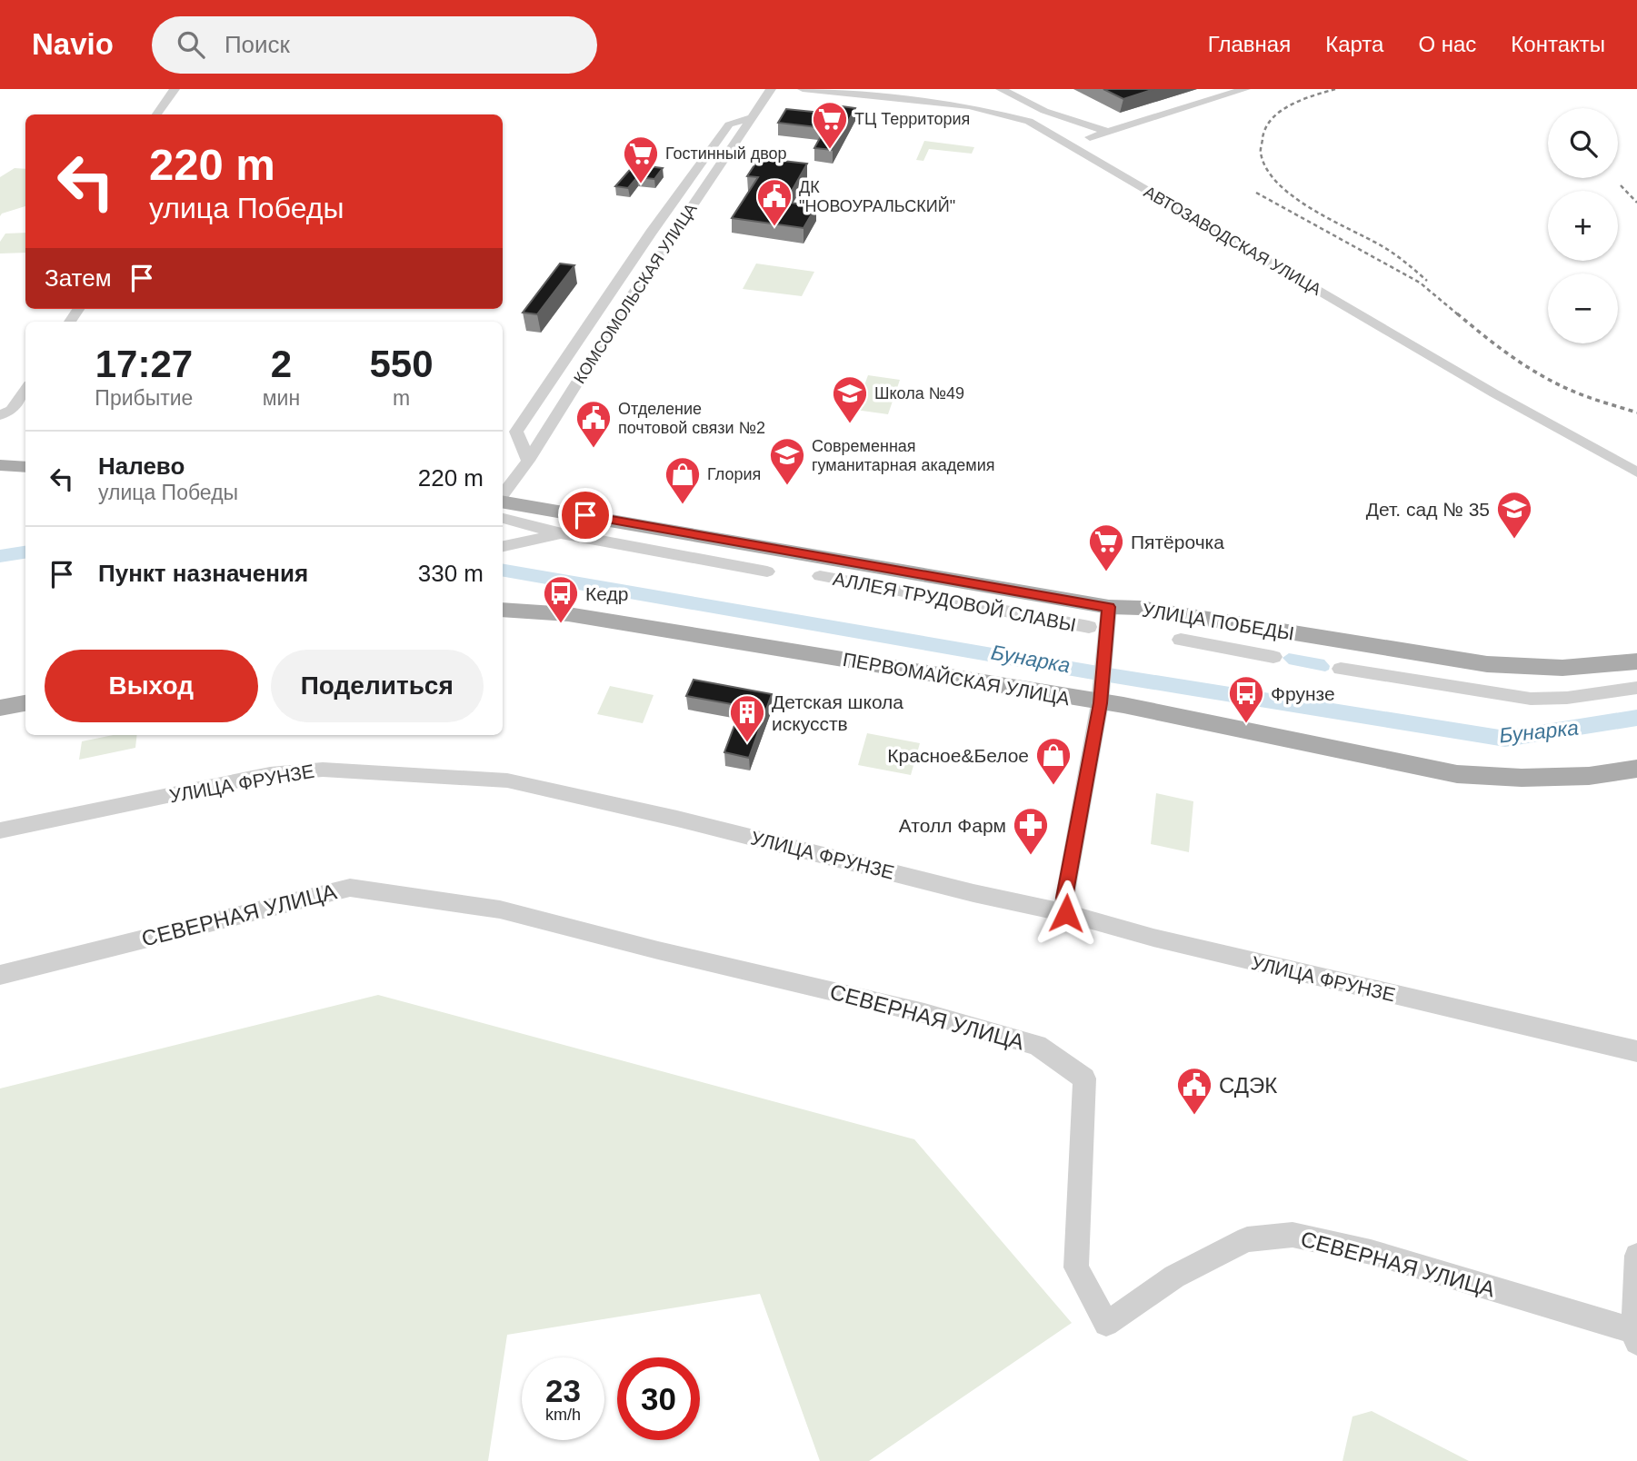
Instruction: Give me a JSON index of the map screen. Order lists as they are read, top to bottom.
{
  "streets": {
    "main road": ["УЛИЦА ПОБЕДЫ", "ПЕРВОМАЙСКАЯ УЛИЦА"],
    "street": [
      "АВТОЗАВОДСКАЯ УЛИЦА",
      "КОМСОМОЛЬСКАЯ УЛИЦА",
      "АЛЛЕЯ ТРУДОВОЙ СЛАВЫ",
      "УЛИЦА ФРУНЗЕ",
      "СЕВЕРНАЯ УЛИЦА"
    ]
  },
  "water": ["Бунарка"],
  "places": {
    "supermarket": ["ТЦ Территория", "Гостинный двор", "Пятёрочка"],
    "public building": ["ДК \"НОВОУРАЛЬСКИЙ\"", "Отделение почтовой связи №2", "СДЭК"],
    "school or university": ["Школа №49", "Современная гуманитарная академия", "Дет. сад № 35"],
    "shop": ["Глория", "Красное&Белое"],
    "bus stop": ["Кедр", "Фрунзе"],
    "building": ["Детская школа искусств"],
    "pharmacy": ["Атолл Фарм"]
  },
  "page": {
    "header": "Navio",
    "search": "Поиск",
    "nav": [
      "Главная",
      "Карта",
      "О нас",
      "Контакты"
    ],
    "map_buttons": ["+", "−"],
    "turn": ["220 m", "улица Победы"],
    "then": "Затем",
    "eta": [
      "17:27",
      "Прибытие",
      "2",
      "мин",
      "550",
      "m"
    ],
    "list": [
      {
        "name": "Налево",
        "note": "улица Победы",
        "value": "220 m"
      },
      {
        "name": "Пункт назначения",
        "value": "330 m"
      }
    ],
    "buttons": ["Выход", "Поделиться"],
    "speed": "23 km/h",
    "limit": "30"
  }
}
